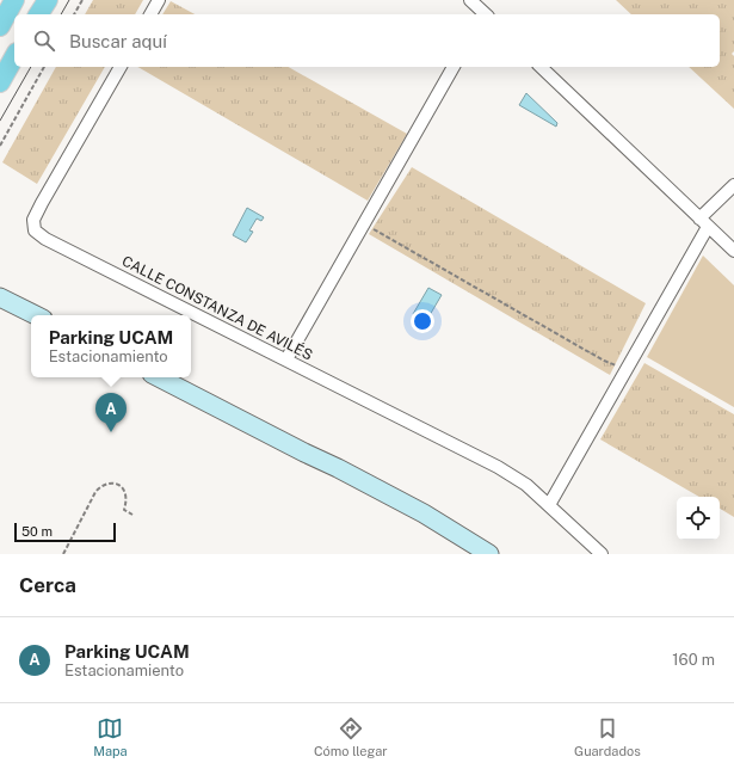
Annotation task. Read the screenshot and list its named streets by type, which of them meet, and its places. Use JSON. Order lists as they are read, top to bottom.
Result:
{
  "streets": {
    "street": ["CALLE CONSTANZA DE AVILÉS"]
  },
  "scale_bar": "50 m",
  "page": {
    "search": "Buscar aquí",
    "popup": ["Parking UCAM", "Estacionamiento"],
    "pins": "A",
    "scale": "50 m",
    "heading": "Cerca",
    "list": [
      {
        "mark": "A",
        "name": "Parking UCAM",
        "note": "Estacionamiento",
        "value": "160 m"
      }
    ],
    "nav": ["Mapa", "Cómo llegar", "Guardados"]
  }
}
